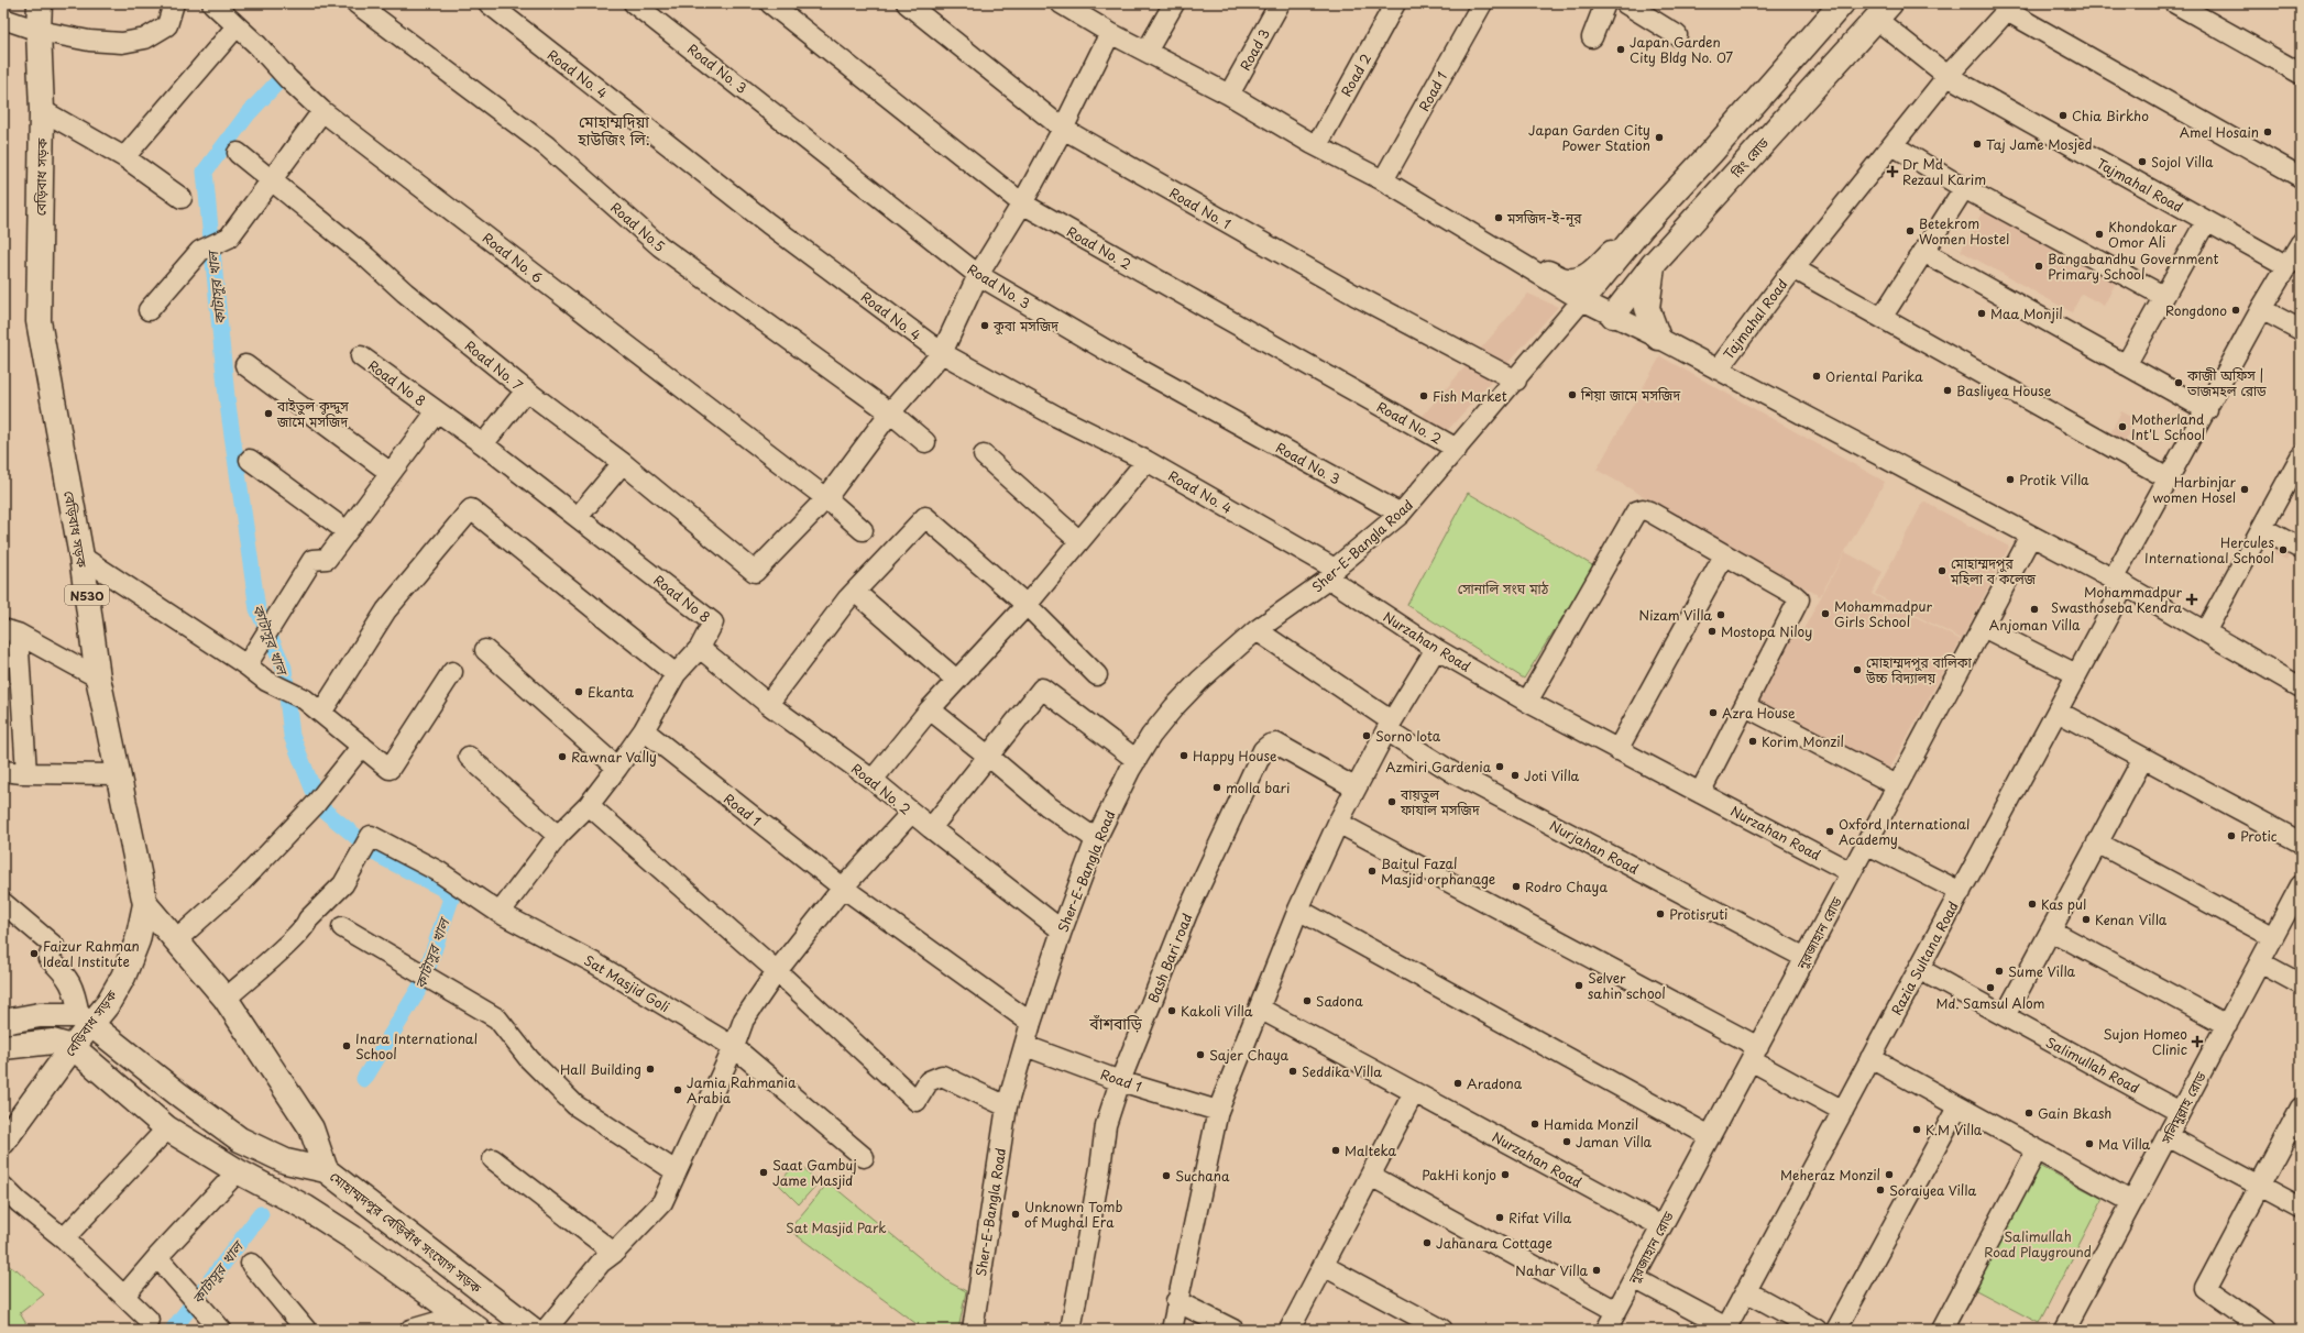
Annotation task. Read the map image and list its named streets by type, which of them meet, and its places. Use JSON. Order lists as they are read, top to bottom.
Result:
{
  "streets": {
    "main road": [
      "রিং রোড",
      "বেড়িবাধ সড়ক",
      "N530",
      "মোহাম্মদপুর বেড়িবাঁধ সংযোগ সড়ক"
    ],
    "street": [
      "Road 3",
      "Road No. 3",
      "Road No. 4",
      "Road 2",
      "Road 1",
      "Tajmahal Road",
      "Road No. 1",
      "Road No.5",
      "Road No. 2",
      "Road No. 6",
      "Road No. 7",
      "Road No 8",
      "Sher-E-Bangla Road",
      "Nurzahan Road",
      "Nurjahan Road",
      "নুরজাহান রোড",
      "Bash Bari road",
      "Razia Sultana Road",
      "Sat Masjid Goli",
      "Salimullah Road",
      "সলিমুল্লাহ রোড"
    ]
  },
  "crossings": [
    ["Road No. 3", "Sher-E-Bangla Road"],
    ["Road No. 4", "Sher-E-Bangla Road"],
    ["Road No. 4", "Nurzahan Road"],
    ["Road 1", "Road No 8"],
    ["Road 1", "Sher-E-Bangla Road"],
    ["Road 1", "Bash Bari road"],
    ["বেড়িবাধ সড়ক", "মোহাম্মদপুর বেড়িবাঁধ সংযোগ সড়ক"],
    ["Road No. 1", "Sher-E-Bangla Road"],
    ["Road No. 2", "Road No 8"],
    ["Road No. 2", "Sher-E-Bangla Road"],
    ["Road No. 6", "Road No. 7"],
    ["Road No 8", "Sat Masjid Goli"],
    ["Sher-E-Bangla Road", "Nurzahan Road"],
    ["Sher-E-Bangla Road", "Nurjahan Road"],
    ["Nurzahan Road", "নুরজাহান রোড"],
    ["Nurjahan Road", "নুরজাহান রোড"],
    ["Razia Sultana Road", "Salimullah Road"],
    ["Salimullah Road", "সলিমুল্লাহ রোড"]
  ],
  "districts": ["মোহাম্মদিয়া হাউজিং লি:", "বাঁশবাড়ি"],
  "water": ["কাটাসুর খাল"],
  "parks": ["সোনালি সংঘ মাঠ", "Sat Masjid Park", "Salimullah Road Playground"],
  "places": {
    "other": [
      "Japan Garden City Bldg No. 07",
      "Chia Birkho",
      "Amel Hosain",
      "Japan Garden City Power Station",
      "Taj Jame Mosjed",
      "Sojol Villa",
      "মসজিদ-ই-নূর",
      "Betekrom Women Hostel",
      "Khondokar Omor Ali",
      "Bangabandhu Government Primary School",
      "Rongdono",
      "Maa Monjil",
      "কুবা মসজিদ",
      "Oriental Parika",
      "কাজী অফিস | তাজমহল রোড",
      "Basliyea House",
      "শিয়া জামে মসজিদ",
      "Fish Market",
      "বাইতুল কুদ্দুস জামে মসজিদ",
      "Motherland Int'L School",
      "Protik Villa",
      "Harbinjar women Hosel",
      "Hercules International School",
      "মোহাম্মদপুর মহিলা ব কলেজ",
      "Anjoman Villa",
      "Mohammadpur Girls School",
      "Nizam Villa",
      "Mostopa Niloy",
      "মোহাম্মদপুর বালিকা উচ্চ বিদ্যালয়",
      "Ekanta",
      "Azra House",
      "Sorno lota",
      "Korim Monzil",
      "Happy House",
      "Rawnar Vally",
      "Azmiri Gardenia",
      "Joti Villa",
      "molla bari",
      "বায়তুল ফাযাল মসজিদ",
      "Oxford International Academy",
      "Protic",
      "Baitul Fazal Masjid orphanage",
      "Rodro Chaya",
      "Kas pul",
      "Protisruti",
      "Kenan Villa",
      "Faizur Rahman Ideal Institute",
      "Sume Villa",
      "Selver sahin school",
      "Md. Samsul Alom",
      "Sadona",
      "Kakoli Villa",
      "Inara International School",
      "Sajer Chaya",
      "Hall Building",
      "Seddika Villa",
      "Aradona",
      "Jamia Rahmania Arabia",
      "Gain Bkash",
      "Hamida Monzil",
      "K.M Villa",
      "Jaman Villa",
      "Ma Villa",
      "Malteka",
      "Saat Gambuj Jame Masjid",
      "PakHi konjo",
      "Meheraz Monzil",
      "Suchana",
      "Soraiyea Villa",
      "Unknown Tomb of Mughal Era",
      "Rifat Villa",
      "Jahanara Cottage",
      "Nahar Villa"
    ],
    "health": ["Dr Md Rezaul Karim", "Mohammadpur Swasthoseba Kendra", "Sujon Homeo Clinic"]
  }
}
